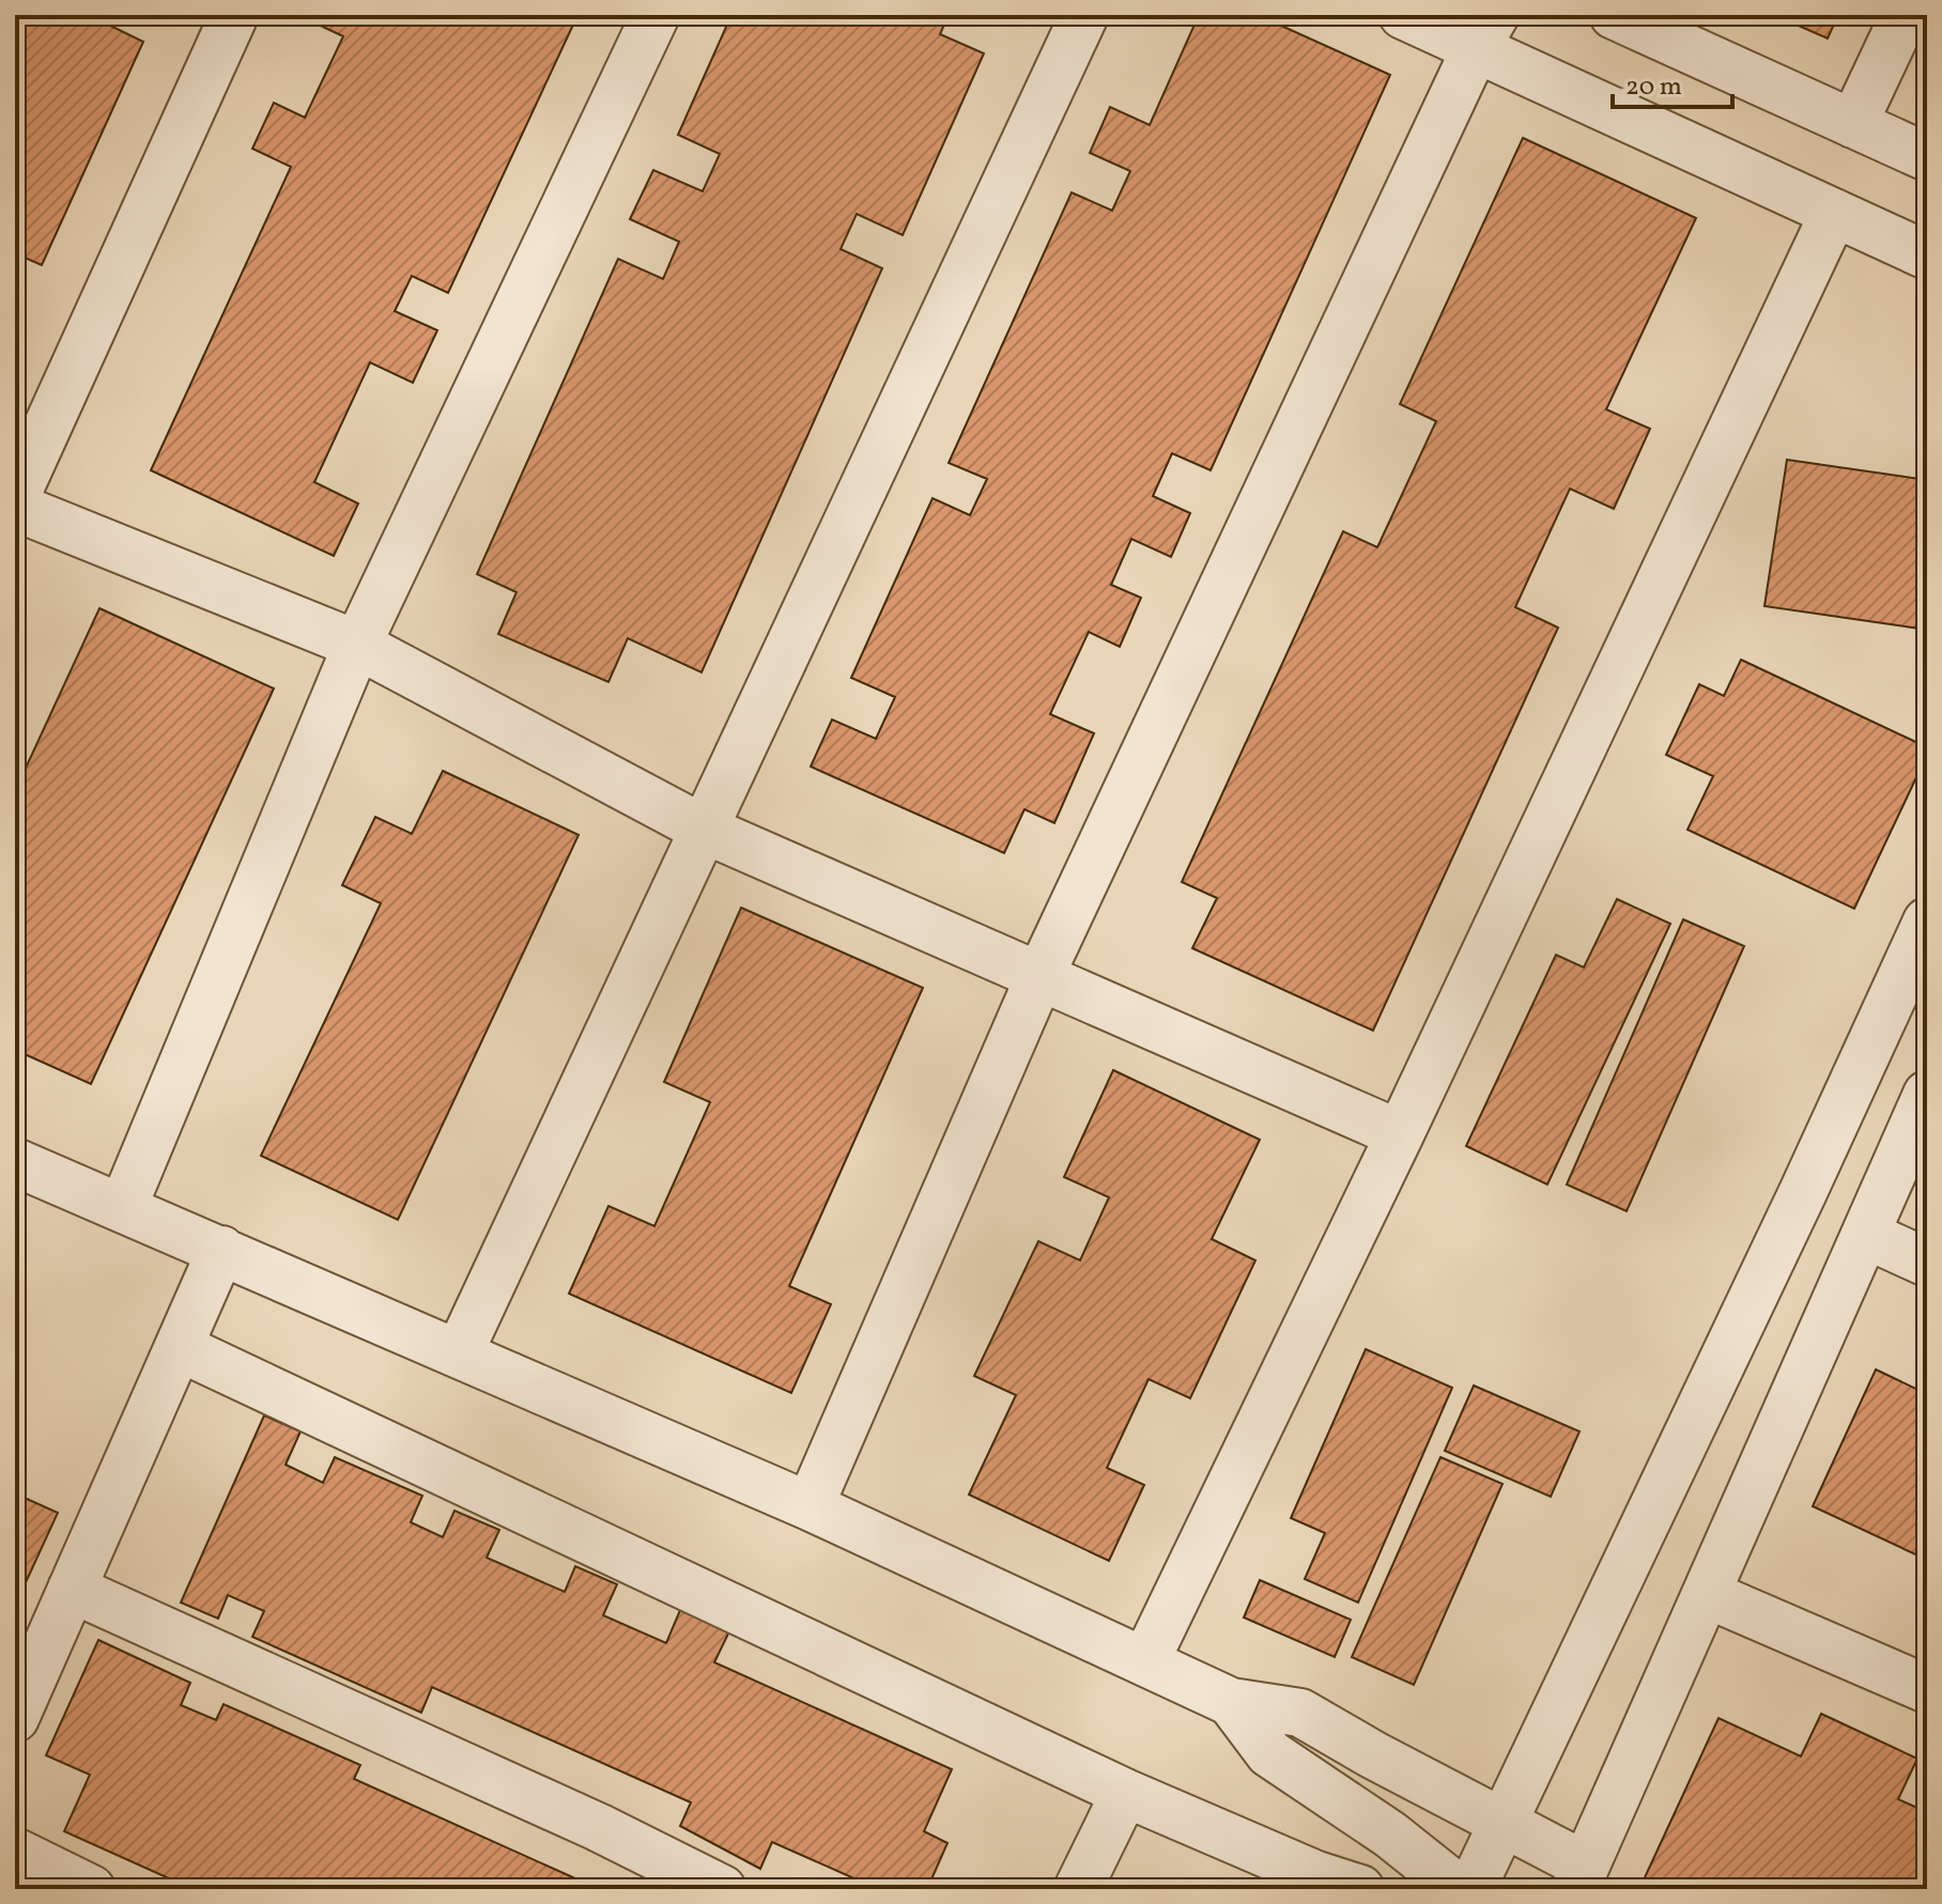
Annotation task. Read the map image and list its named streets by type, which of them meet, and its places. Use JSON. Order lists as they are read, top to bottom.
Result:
{
  "scale_bar": "20 m"
}
